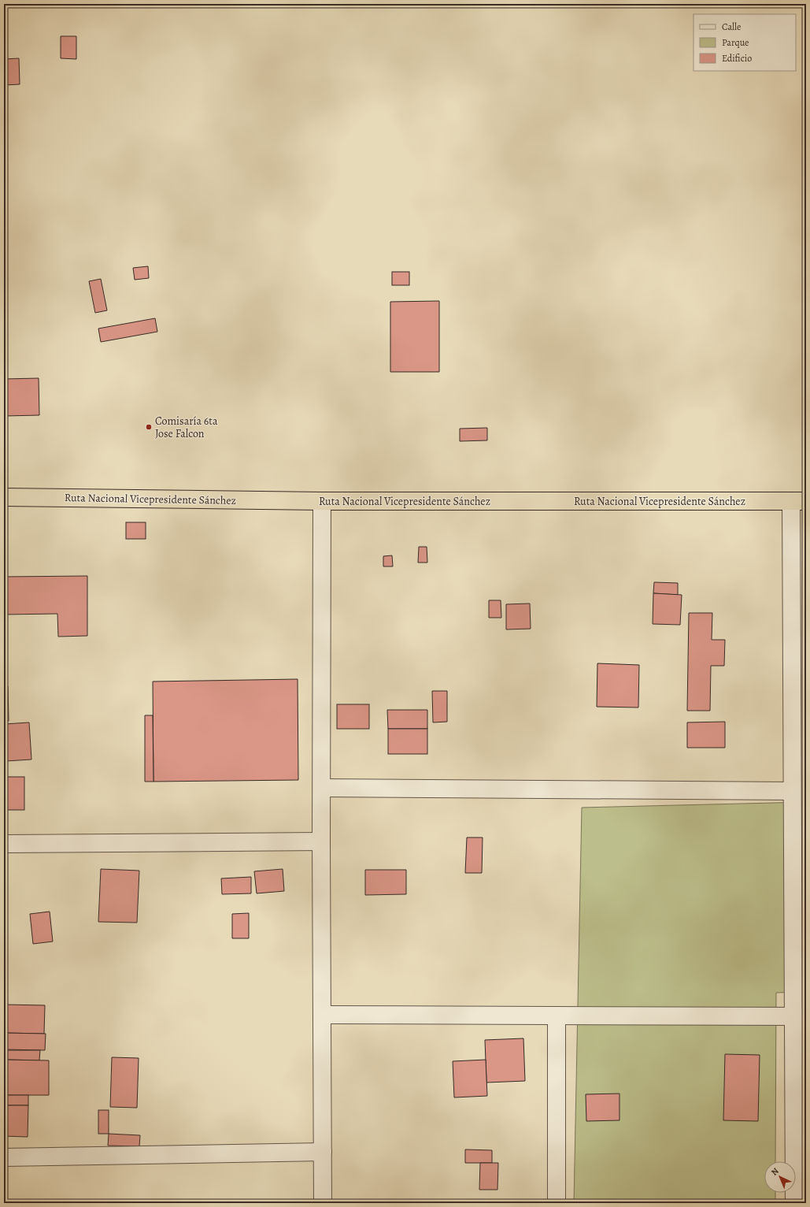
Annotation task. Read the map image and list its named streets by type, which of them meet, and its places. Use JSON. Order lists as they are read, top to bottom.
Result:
{
  "streets": {
    "highway": ["Ruta Nacional Vicepresidente Sánchez"]
  },
  "places": ["Comisaría 6ta Jose Falcon"],
  "legend": ["Calle", "Parque", "Edificio"],
  "north": "top left"
}
